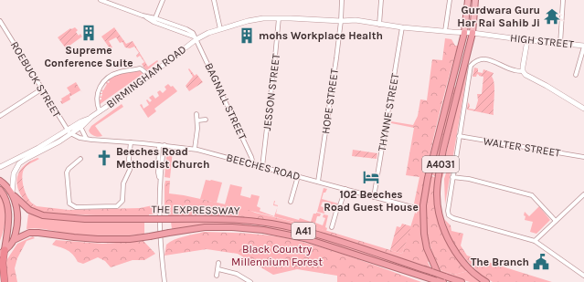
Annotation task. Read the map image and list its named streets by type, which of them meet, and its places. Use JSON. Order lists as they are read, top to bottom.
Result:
{
  "streets": {
    "highway": ["A4031", "THE EXPRESSWAY", "A41"],
    "street": [
      "HIGH STREET",
      "BIRMINGHAM ROAD",
      "ROEBUCK STREET",
      "JESSON STREET",
      "BAGNALL STREET",
      "HOPE STREET",
      "THYNNE STREET",
      "WALTER STREET",
      "BEECHES ROAD"
    ]
  },
  "crossings": [
    ["HIGH STREET", "BIRMINGHAM ROAD"],
    ["HIGH STREET", "JESSON STREET"],
    ["HIGH STREET", "HOPE STREET"],
    ["HIGH STREET", "THYNNE STREET"],
    ["HIGH STREET", "A4031"],
    ["BIRMINGHAM ROAD", "ROEBUCK STREET"],
    ["BIRMINGHAM ROAD", "JESSON STREET"],
    ["BIRMINGHAM ROAD", "BAGNALL STREET"],
    ["BIRMINGHAM ROAD", "BEECHES ROAD"],
    ["BIRMINGHAM ROAD", "THE EXPRESSWAY"],
    ["BIRMINGHAM ROAD", "A41"],
    ["ROEBUCK STREET", "BEECHES ROAD"],
    ["JESSON STREET", "BEECHES ROAD"],
    ["BAGNALL STREET", "BEECHES ROAD"],
    ["HOPE STREET", "BEECHES ROAD"],
    ["THYNNE STREET", "BEECHES ROAD"],
    ["A4031", "THE EXPRESSWAY"],
    ["THE EXPRESSWAY", "A41"]
  ],
  "parks": ["Black Country Millennium Forest"],
  "places": {
    "temple": ["Gurdwara Guru Har Rai Sahib Ji"],
    "building": ["Supreme Conference Suite", "mohs Workplace Health"],
    "church": ["Beeches Road Methodist Church"],
    "hotel": ["102 Beeches Road Guest House"],
    "public building": ["The Branch"]
  }
}
